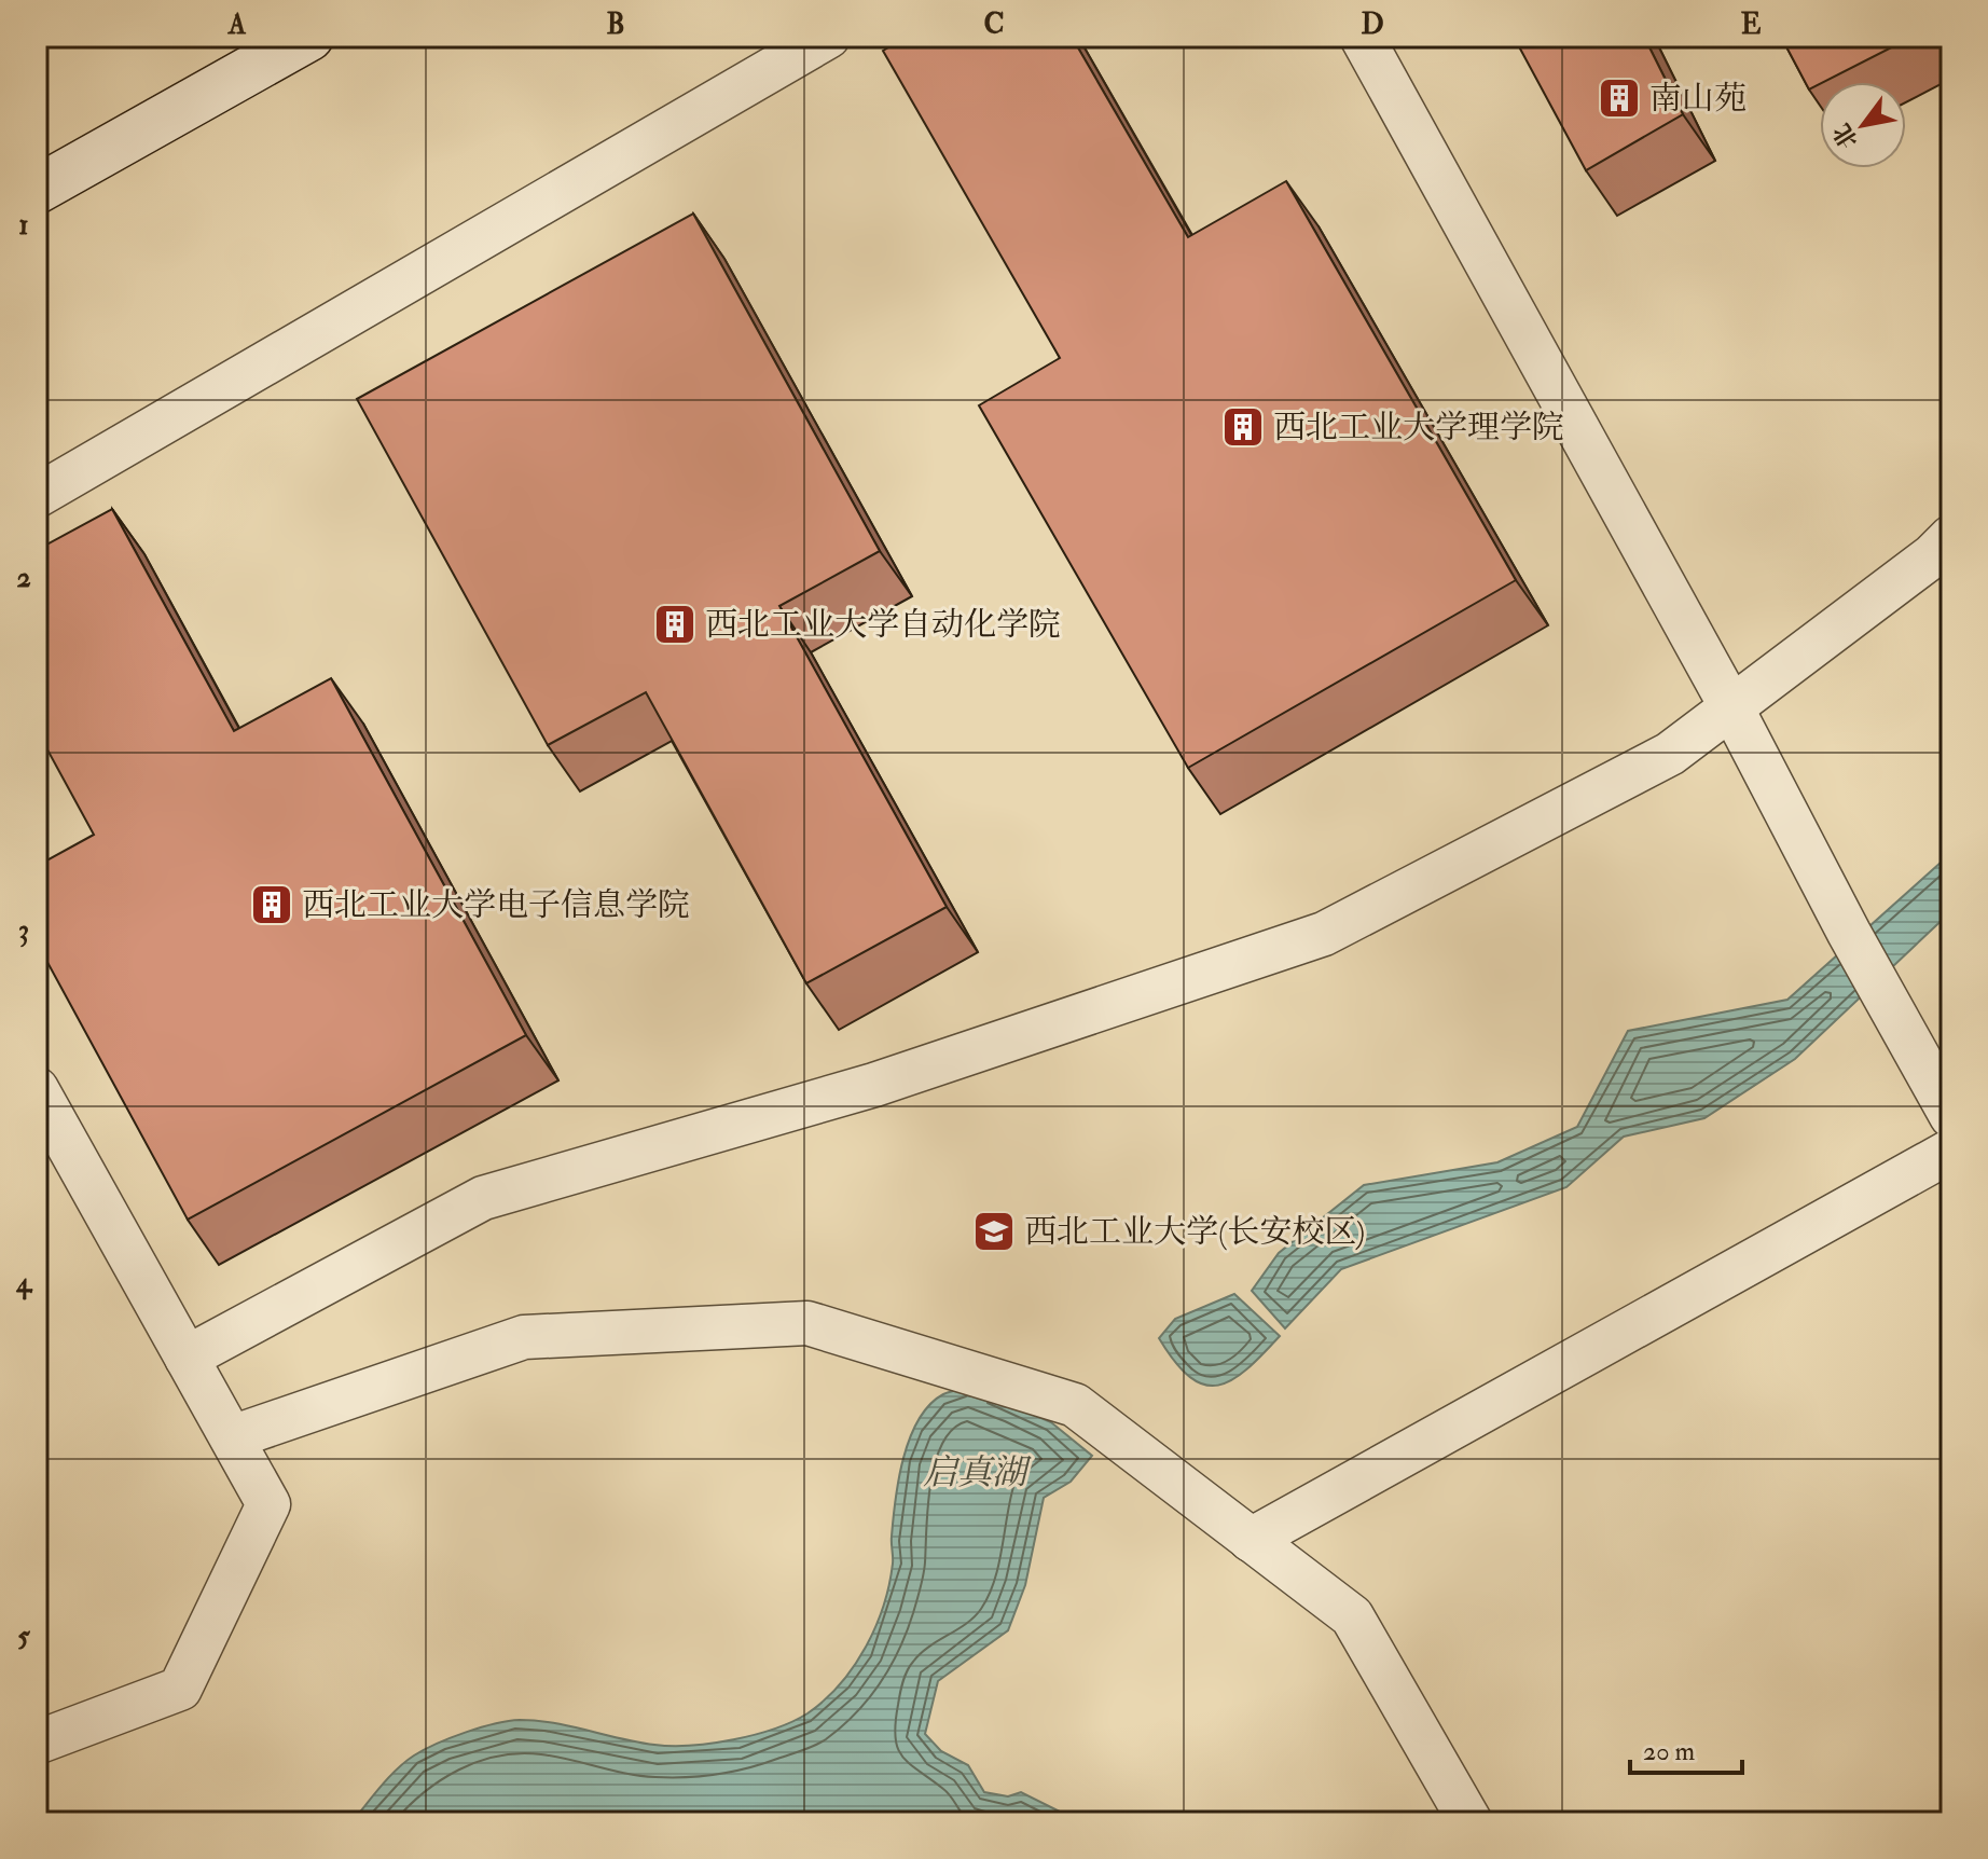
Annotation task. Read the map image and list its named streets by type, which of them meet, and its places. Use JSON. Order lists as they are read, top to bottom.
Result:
{
  "water": ["启真湖"],
  "places": {
    "building": [
      "南山苑",
      "西北工业大学理学院",
      "西北工业大学自动化学院",
      "西北工业大学电子信息学院"
    ],
    "school or university": ["西北工业大学(长安校区)"]
  },
  "scale_bar": "20 m",
  "north": "bottom left",
  "grid": {
    "columns": [
      "A",
      "B",
      "C",
      "D",
      "E"
    ],
    "rows": [
      "1",
      "2",
      "3",
      "4",
      "5"
    ]
  }
}
